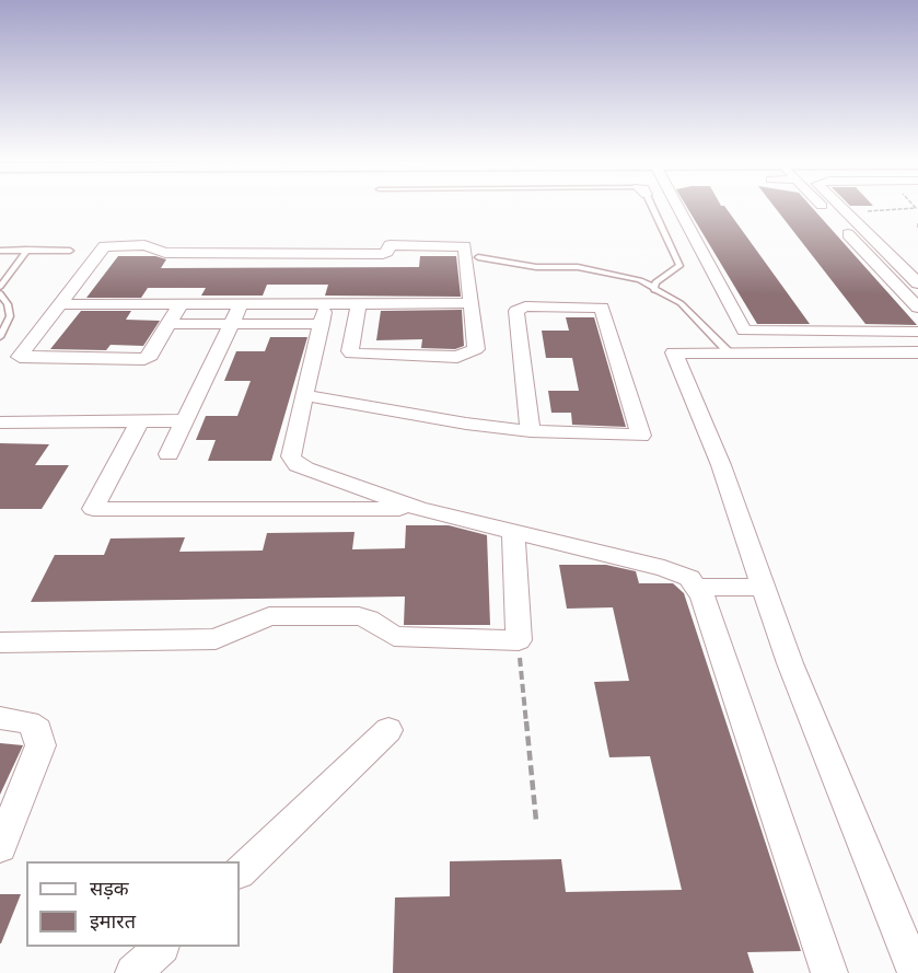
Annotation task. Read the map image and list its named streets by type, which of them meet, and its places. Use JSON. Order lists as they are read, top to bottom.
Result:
{
  "legend": ["सड़क", "इमारत"]
}
